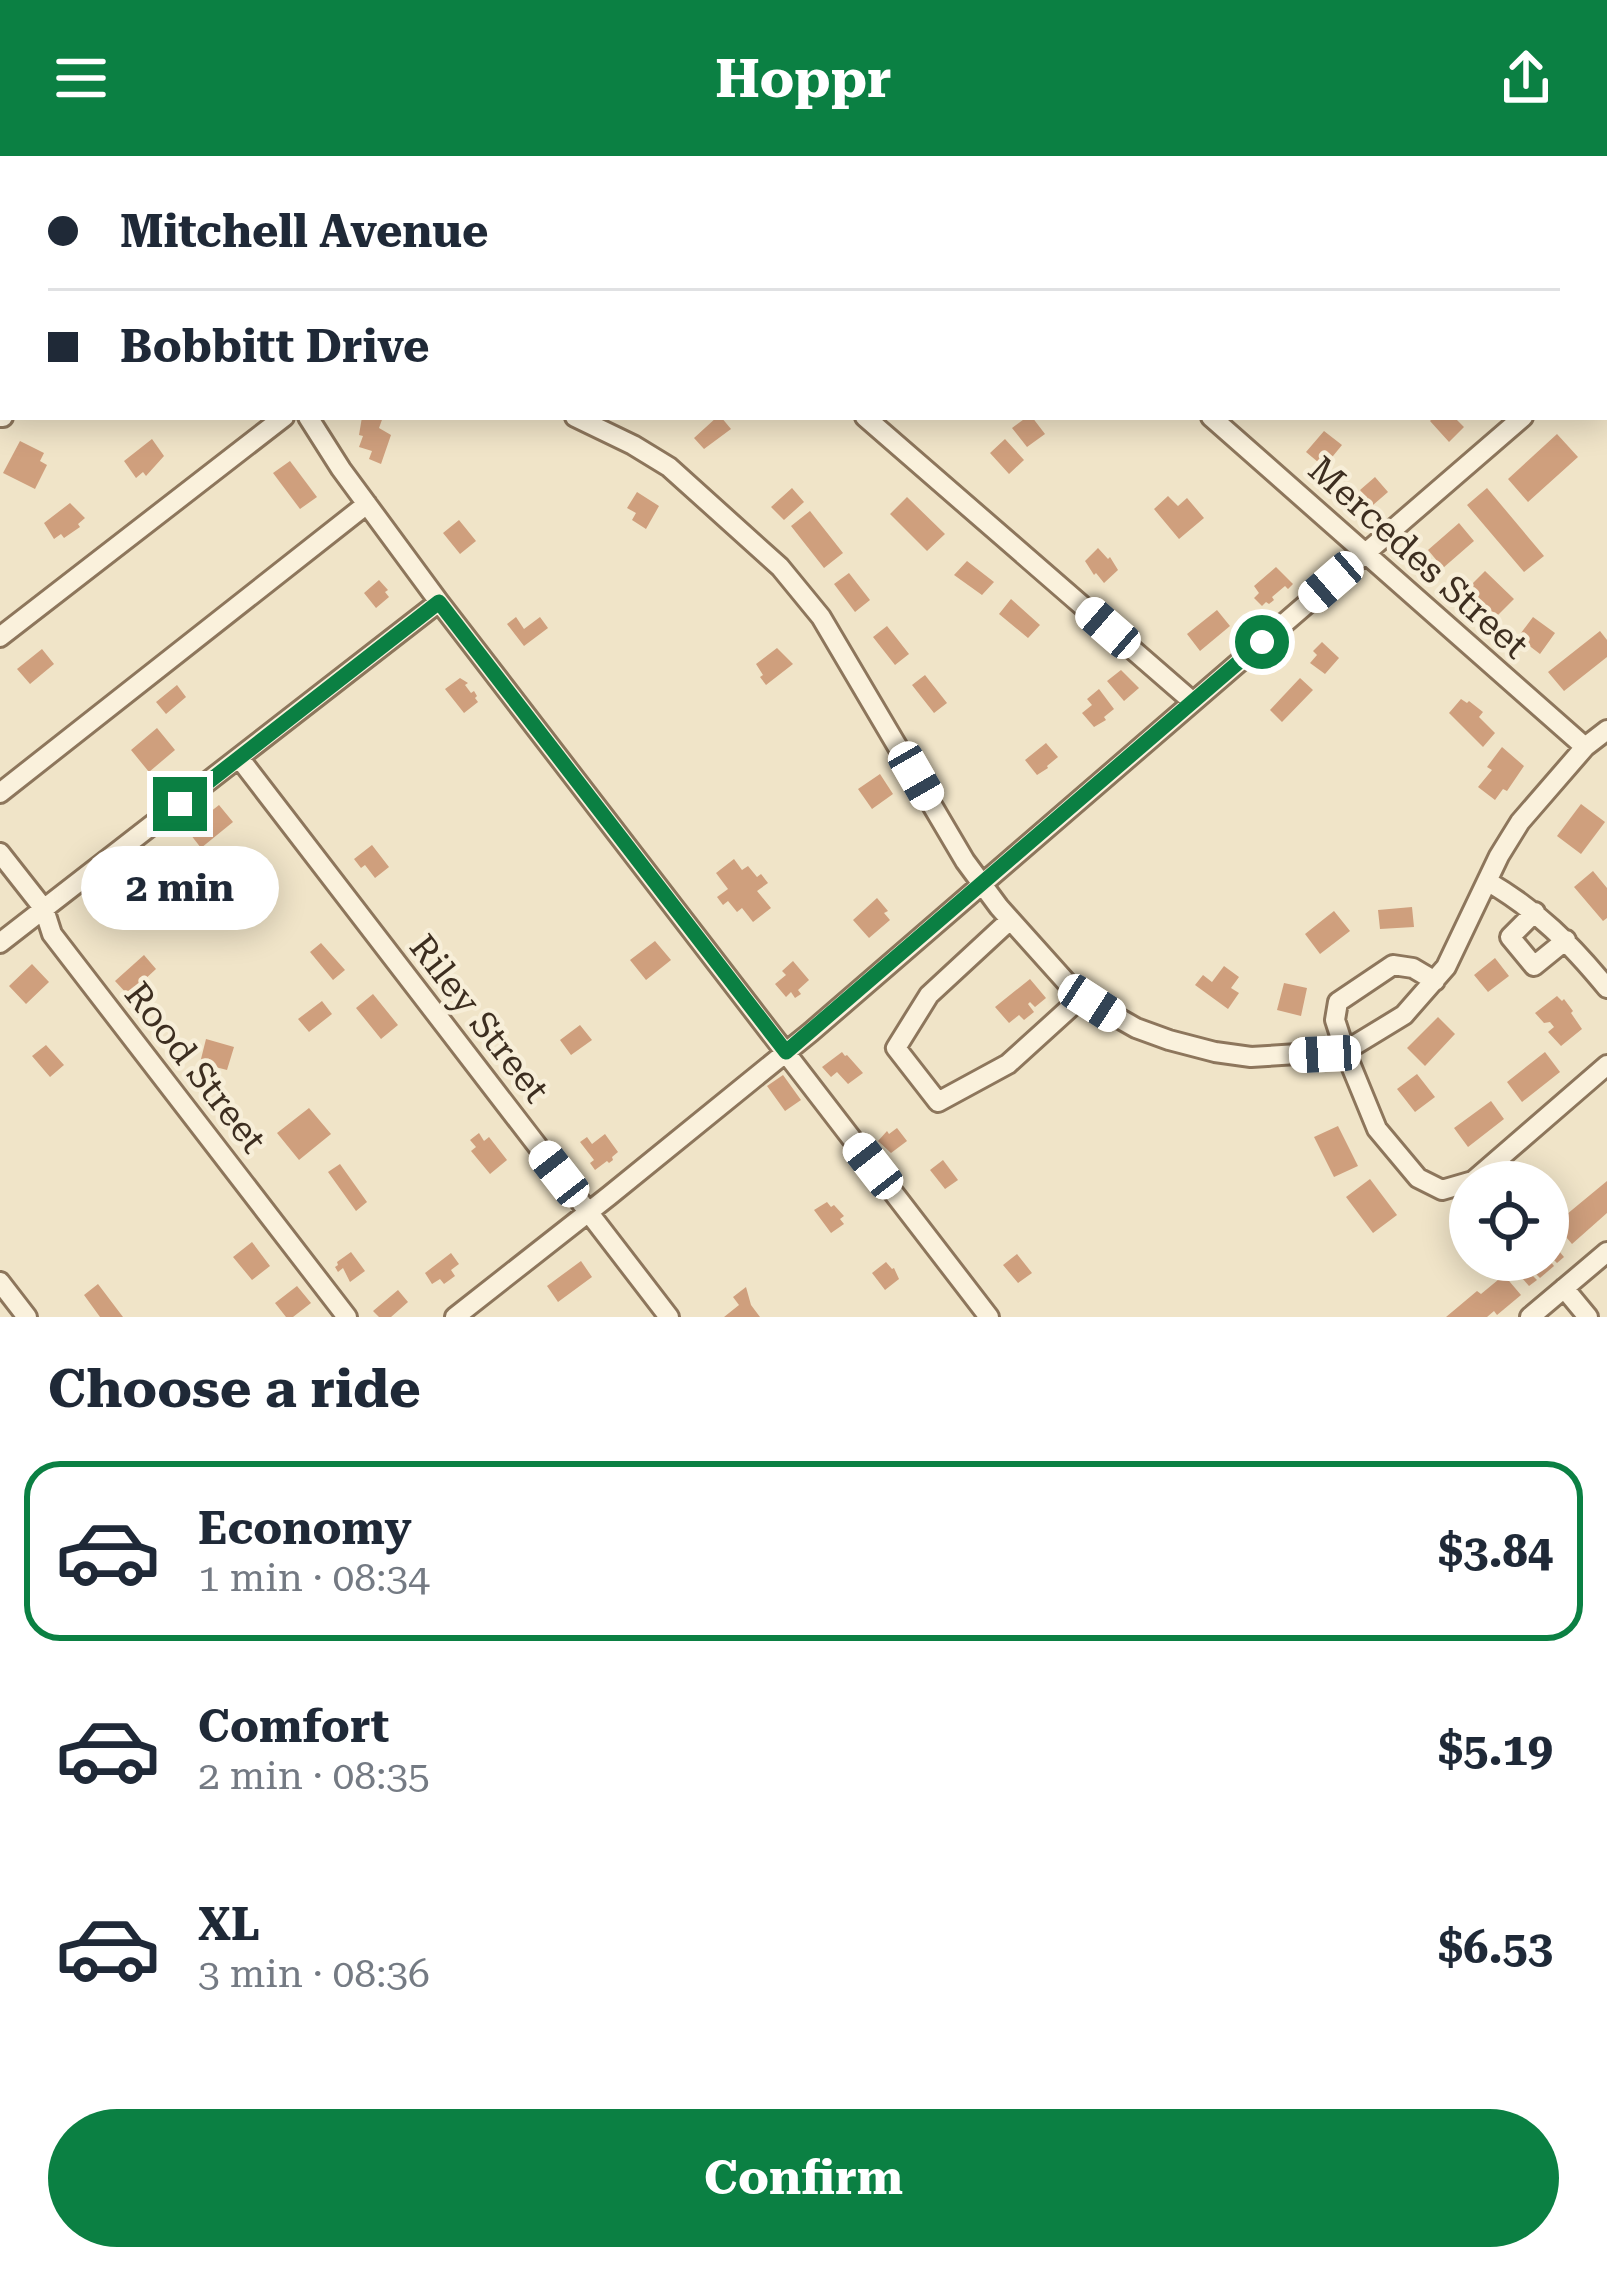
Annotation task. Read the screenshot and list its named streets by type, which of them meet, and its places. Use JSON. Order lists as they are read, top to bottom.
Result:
{
  "streets": {
    "street": ["Mercedes Street", "Riley Street", "Rood Street"]
  },
  "page": {
    "header": "Hoppr",
    "banner": ["Mitchell Avenue", "Bobbitt Drive"],
    "bubble": "2 min",
    "heading": "Choose a ride",
    "list": [
      {
        "name": "Economy",
        "note": "1 min · 08:34",
        "value": "$3.84"
      },
      {
        "name": "Comfort",
        "note": "2 min · 08:35",
        "value": "$5.19"
      },
      {
        "name": "XL",
        "note": "3 min · 08:36",
        "value": "$6.53"
      }
    ],
    "buttons": "Confirm"
  }
}
